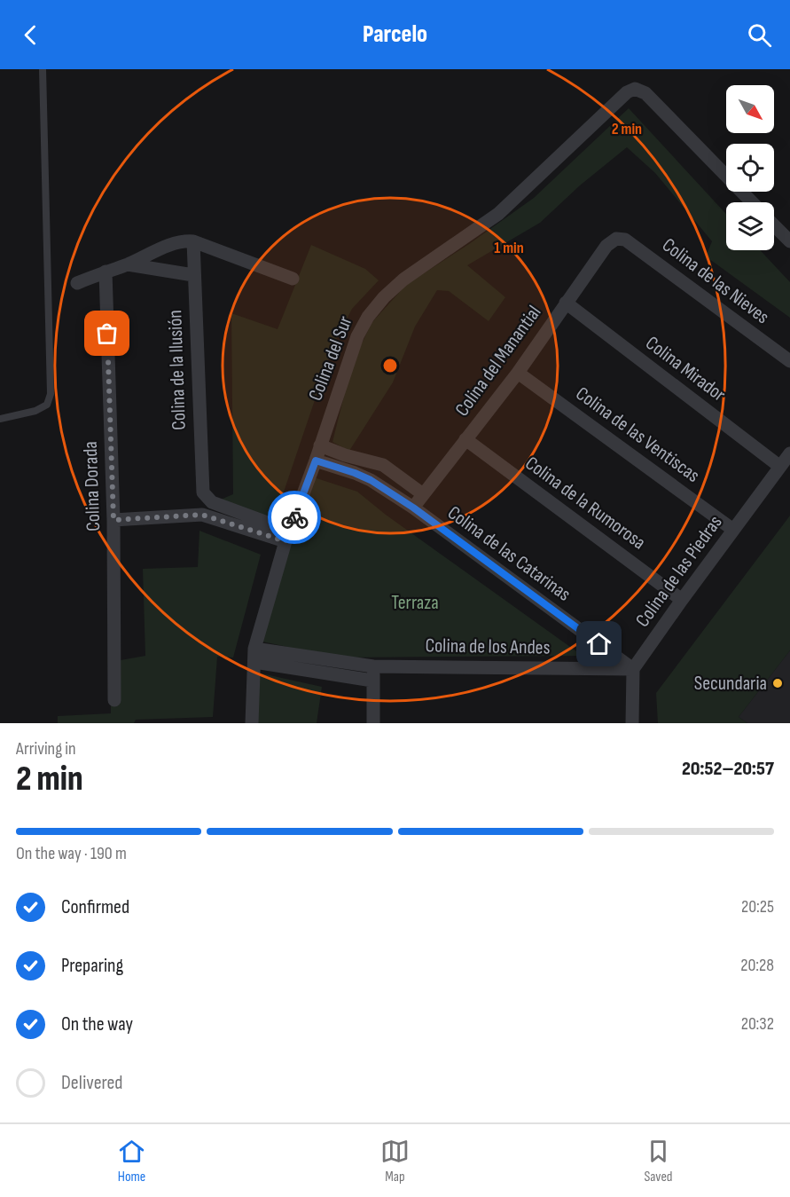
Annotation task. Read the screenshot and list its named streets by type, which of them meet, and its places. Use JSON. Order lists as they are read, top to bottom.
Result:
{
  "streets": {
    "street": [
      "Colina de las Nieves",
      "Colina del Sur",
      "Colina del Manantial",
      "Colina Mirador",
      "Colina de la Ilusión",
      "Colina de las Ventiscas",
      "Colina Dorada",
      "Colina de la Rumorosa",
      "Colina de las Catarinas",
      "Colina de las Piedras",
      "Colina de los Andes"
    ]
  },
  "crossings": [
    ["Colina de las Nieves", "Colina del Manantial"],
    ["Colina del Sur", "Colina de la Ilusión"],
    ["Colina del Sur", "Colina de las Catarinas"],
    ["Colina del Sur", "Colina de los Andes"],
    ["Colina del Manantial", "Colina Mirador"],
    ["Colina del Manantial", "Colina de las Ventiscas"],
    ["Colina del Manantial", "Colina de la Rumorosa"],
    ["Colina del Manantial", "Colina de las Catarinas"],
    ["Colina Mirador", "Colina de las Piedras"],
    ["Colina de las Ventiscas", "Colina de las Piedras"],
    ["Colina de la Rumorosa", "Colina de las Piedras"],
    ["Colina de las Catarinas", "Colina de las Piedras"],
    ["Colina de las Catarinas", "Colina de los Andes"],
    ["Colina de las Piedras", "Colina de los Andes"]
  ],
  "parks": ["Terraza"],
  "places": ["Secundaria"],
  "north": "bottom right",
  "page": {
    "header": "Parcelo",
    "heading": ["2 min", "Arriving in", "20:52–20:57"],
    "bar": "On the way · 190 m",
    "list": [
      ["Confirmed", "20:25"],
      ["Preparing", "20:28"],
      ["On the way", "20:32"],
      "Delivered"
    ],
    "tabs": ["Home", "Map", "Saved"]
  },
  "rings": ["2 min", "1 min"]
}
